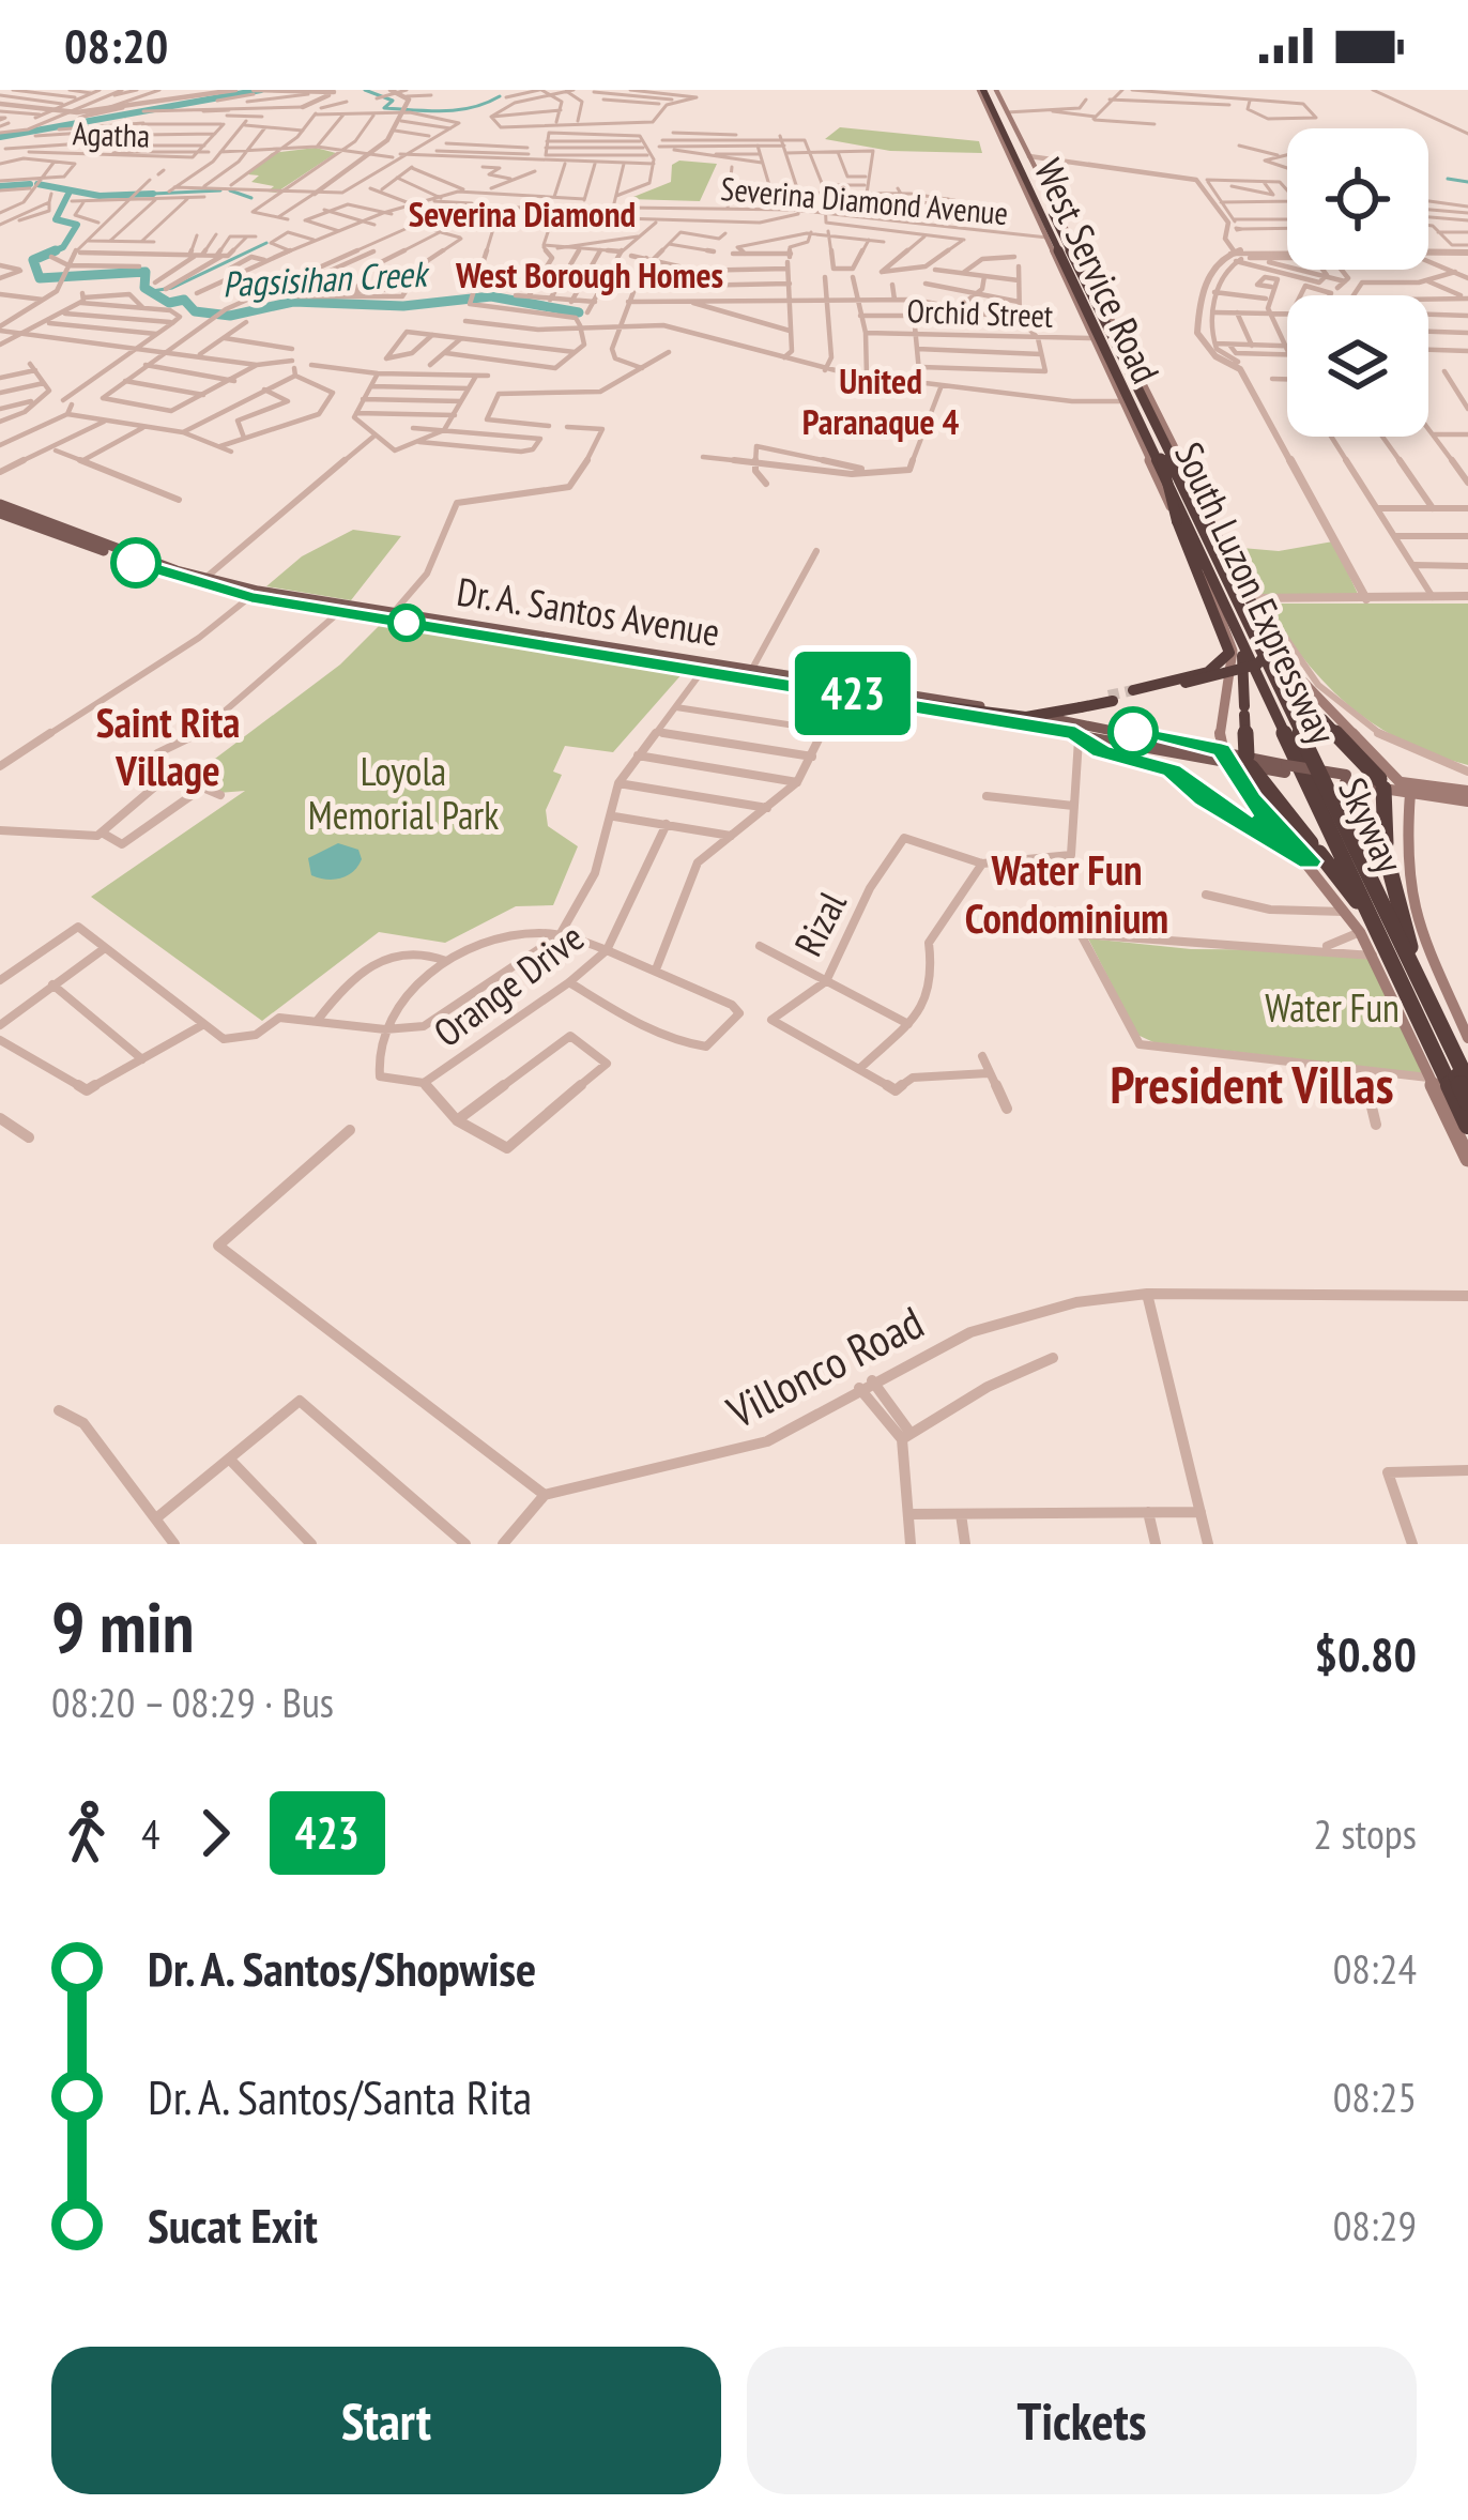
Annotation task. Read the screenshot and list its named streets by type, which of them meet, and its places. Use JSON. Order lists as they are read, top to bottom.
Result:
{
  "streets": {
    "highway": ["South Luzon Expressway", "Skyway"],
    "main road": ["West Service Road", "Dr. A. Santos Avenue"],
    "street": [
      "Agatha",
      "Severina Diamond Avenue",
      "Orchid Street",
      "Rizal",
      "Orange Drive",
      "Villonco Road"
    ]
  },
  "crossings": [
    ["Severina Diamond Avenue", "West Service Road"],
    ["West Service Road", "Orchid Street"],
    ["West Service Road", "South Luzon Expressway"],
    ["West Service Road", "Dr. A. Santos Avenue"],
    ["West Service Road", "Skyway"],
    ["South Luzon Expressway", "Skyway"]
  ],
  "districts": [
    "Severina Diamond",
    "West Borough Homes",
    "United Paranaque 4",
    "Saint Rita Village",
    "Water Fun Condominium",
    "President Villas"
  ],
  "water": ["Pagsisihan Creek"],
  "parks": ["Loyola Memorial Park", "Water Fun"],
  "lines": ["bus line 423"],
  "page": {
    "status": "08:20",
    "on_map": "423",
    "heading": ["9 min", "08:20 – 08:29 · Bus", "$0.80"],
    "legs": ["4", "423", "2 stops"],
    "list": [
      {
        "name": "Dr. A. Santos/Shopwise",
        "value": "08:24"
      },
      {
        "name": "Dr. A. Santos/Santa Rita",
        "value": "08:25"
      },
      {
        "name": "Sucat Exit",
        "value": "08:29"
      }
    ],
    "buttons": ["Start", "Tickets"]
  }
}
